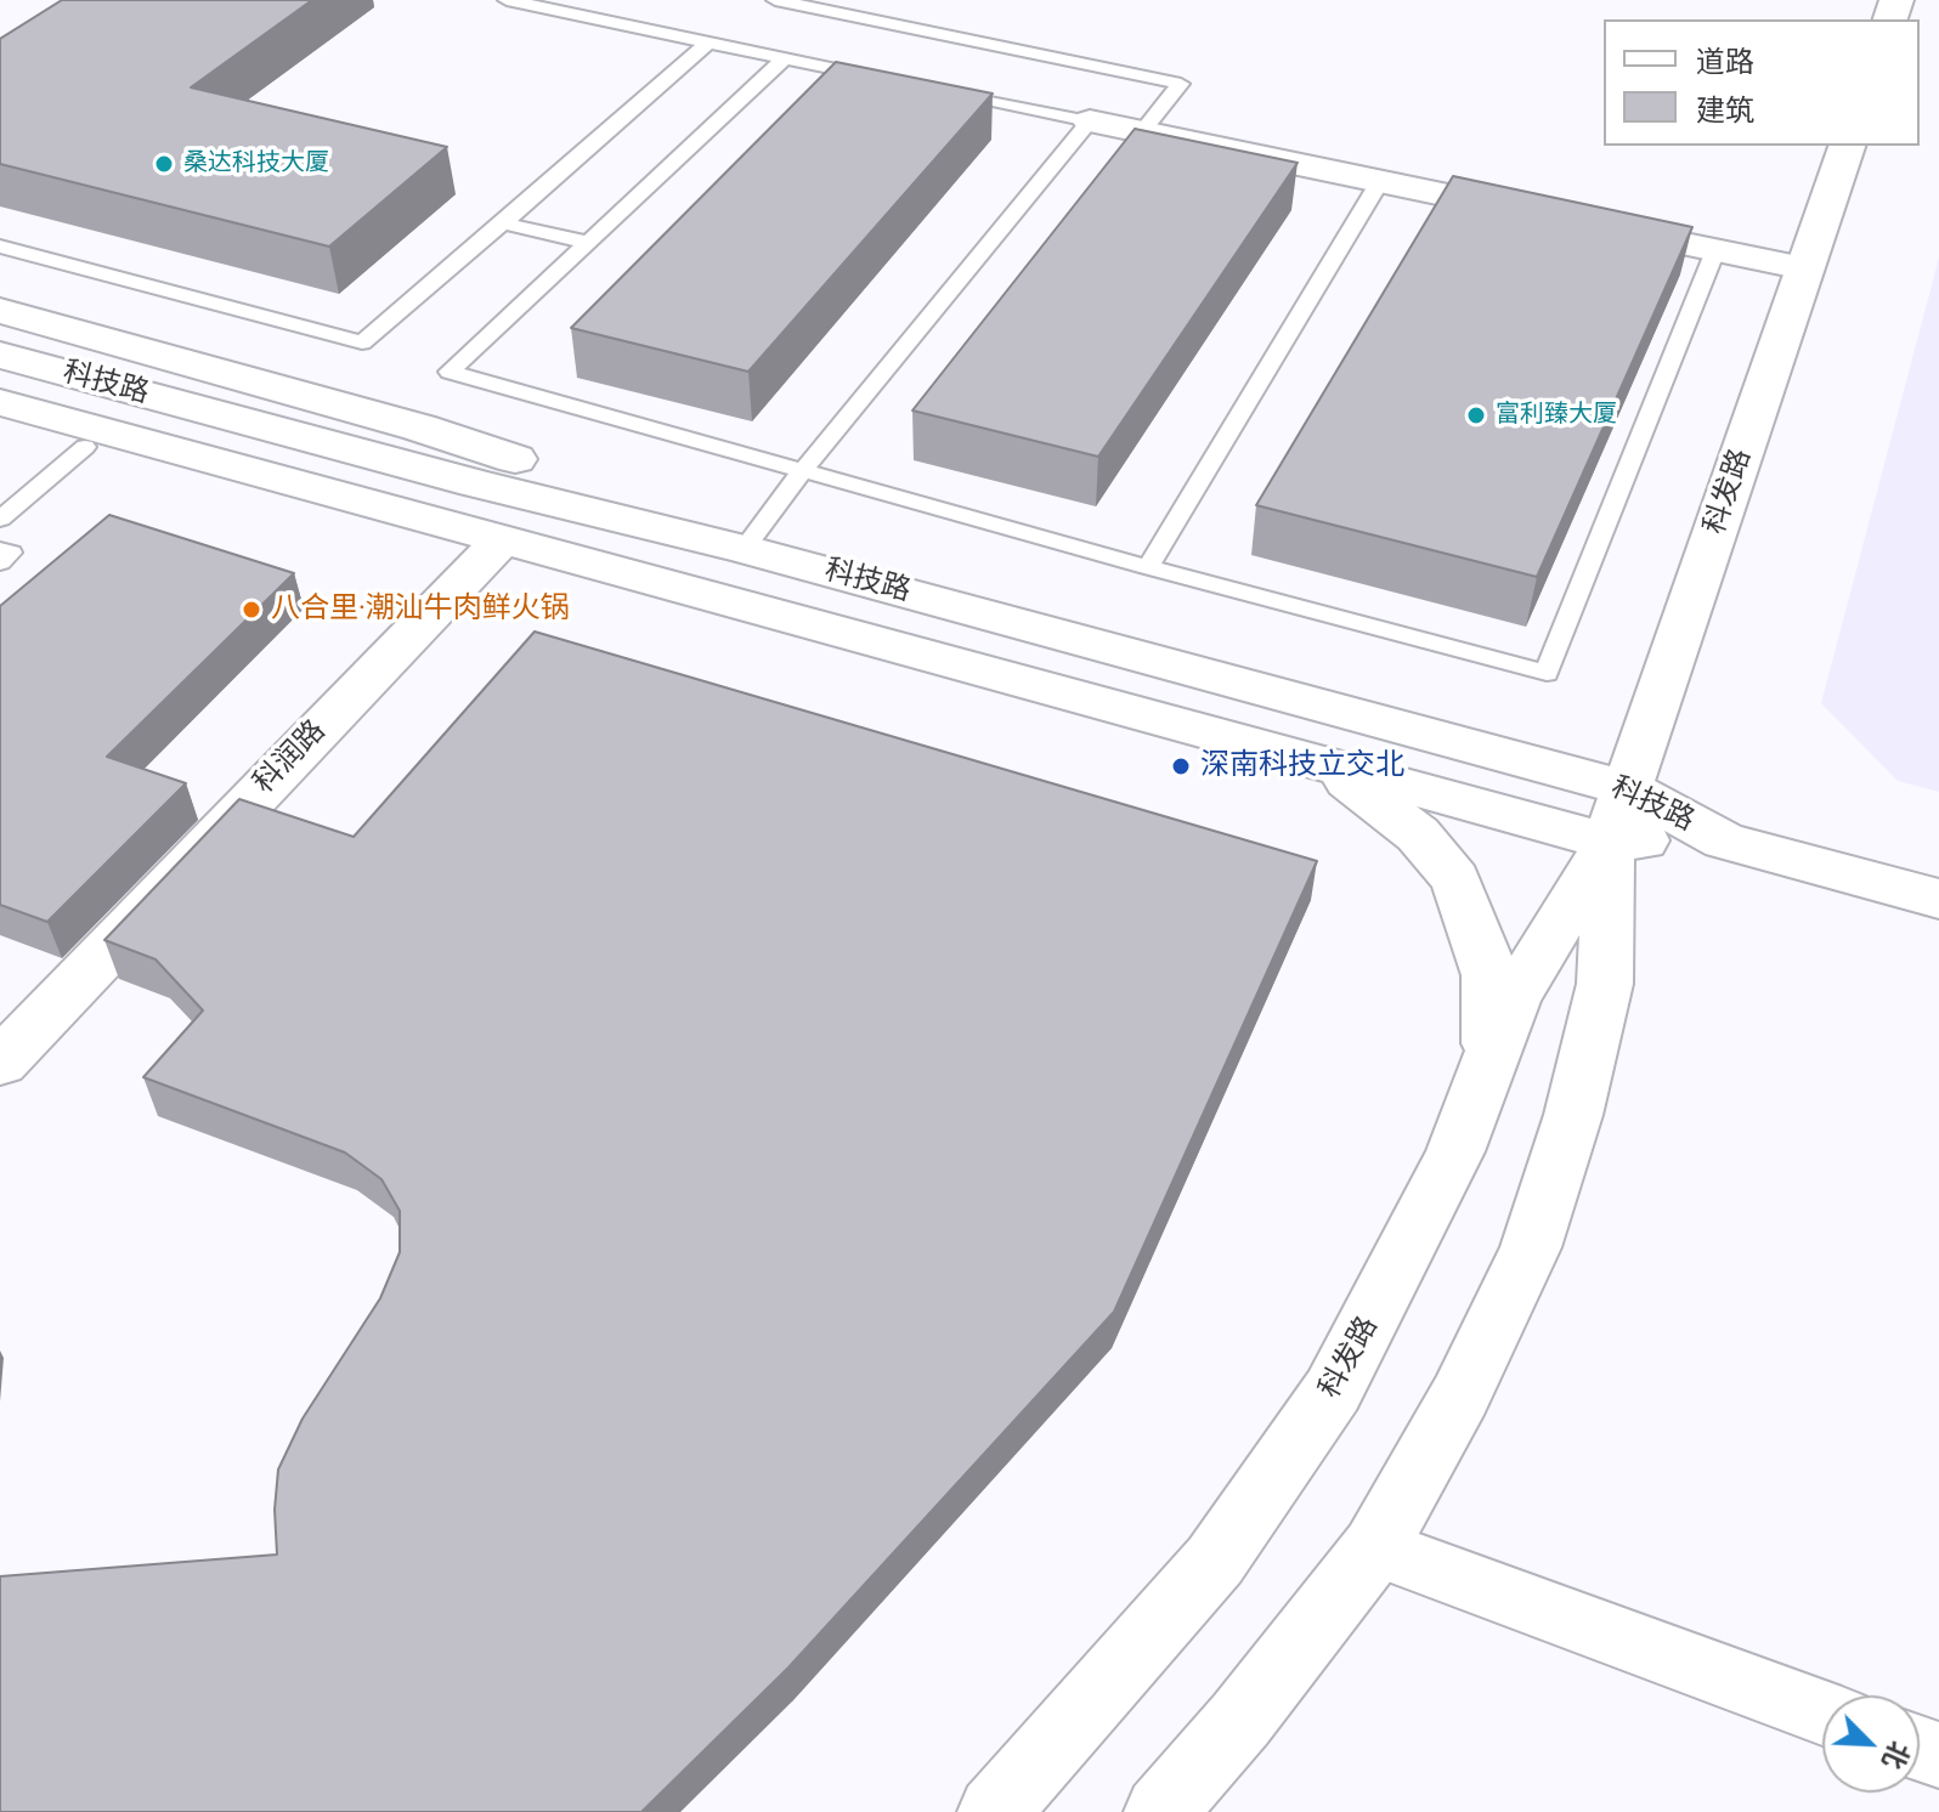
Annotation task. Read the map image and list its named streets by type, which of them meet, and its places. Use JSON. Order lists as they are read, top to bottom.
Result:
{
  "streets": {
    "main road": ["科技路", "科发路", "科润路"]
  },
  "crossings": [
    ["科技路", "科发路"],
    ["科技路", "科润路"]
  ],
  "places": [
    "桑达科技大厦",
    "富利臻大厦",
    "八合里·潮汕牛肉鲜火锅",
    "深南科技立交北"
  ],
  "legend": ["道路", "建筑"],
  "north": "bottom right"
}
